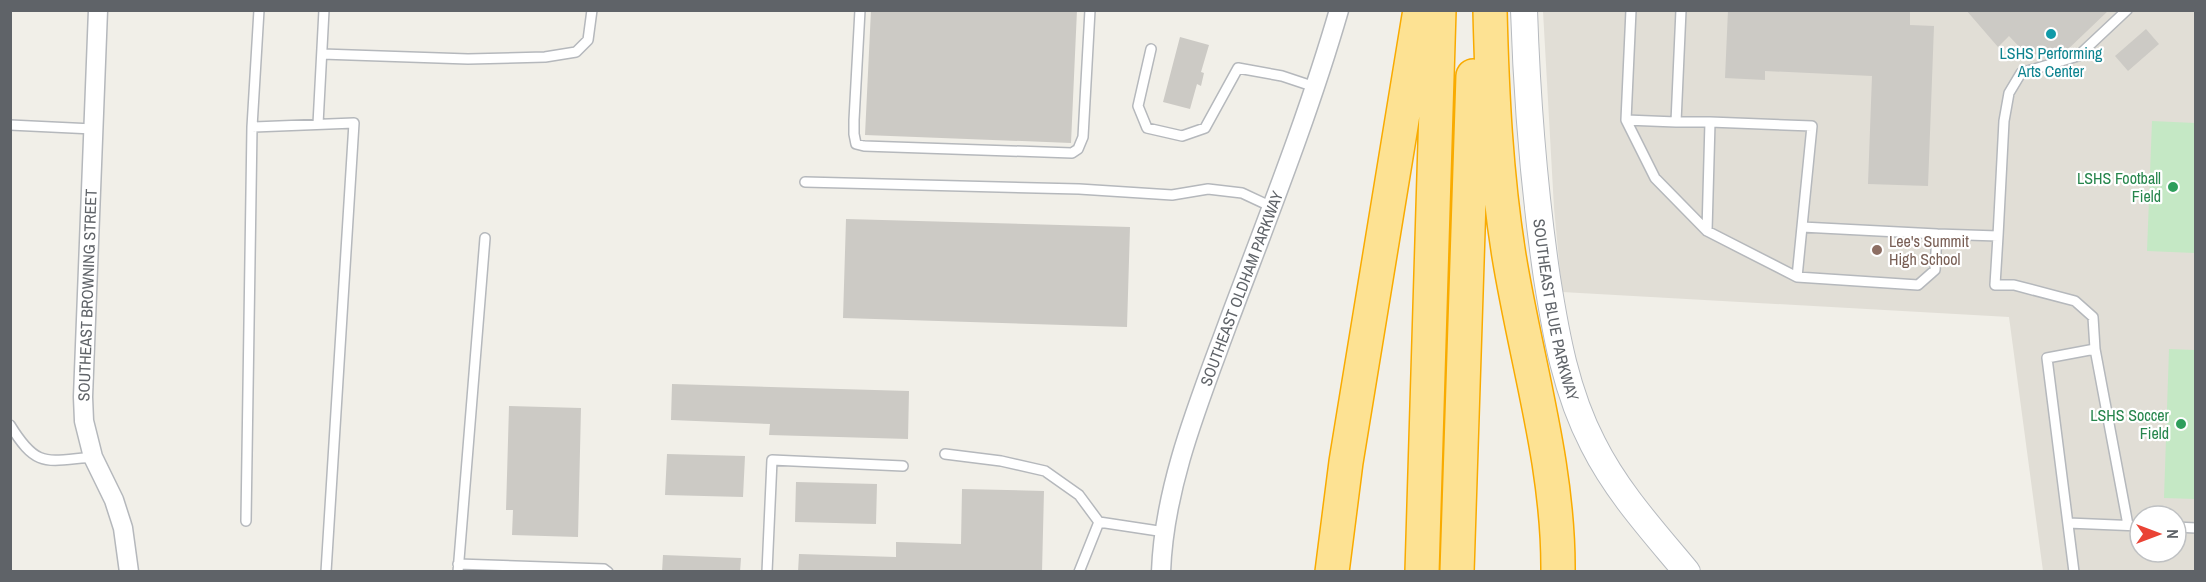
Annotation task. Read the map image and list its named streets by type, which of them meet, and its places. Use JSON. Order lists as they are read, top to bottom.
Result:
{
  "streets": {
    "street": ["SOUTHEAST OLDHAM PARKWAY", "SOUTHEAST BROWNING STREET", "SOUTHEAST BLUE PARKWAY"]
  },
  "places": [
    "LSHS Performing Arts Center",
    "LSHS Football Field",
    "Lee's Summit High School",
    "LSHS Soccer Field"
  ],
  "north": "right"
}
